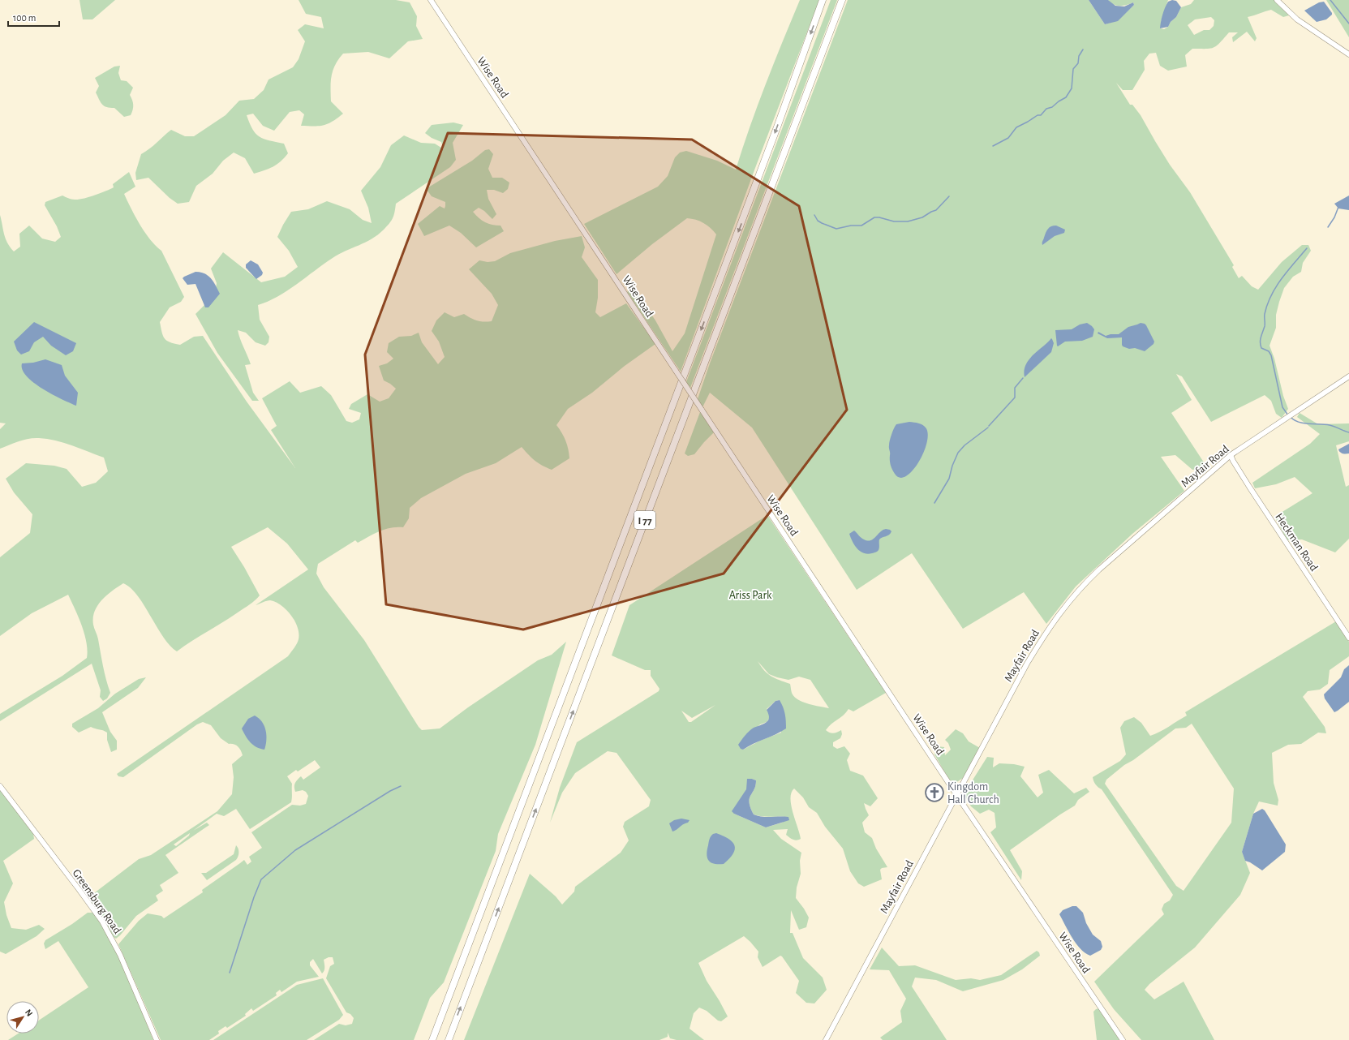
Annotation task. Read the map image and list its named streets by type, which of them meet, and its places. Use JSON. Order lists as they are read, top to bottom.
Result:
{
  "streets": {
    "highway": ["I 77"],
    "street": [
      "Wise Road",
      "Mayfair Road",
      "Heckman Road",
      "Greensburg Road"
    ]
  },
  "crossings": [
    ["Wise Road", "Mayfair Road"],
    ["Mayfair Road", "Heckman Road"]
  ],
  "parks": ["Ariss Park"],
  "places": {
    "church": ["Kingdom Hall Church"]
  },
  "scale_bar": "100 m",
  "north": "top right"
}
